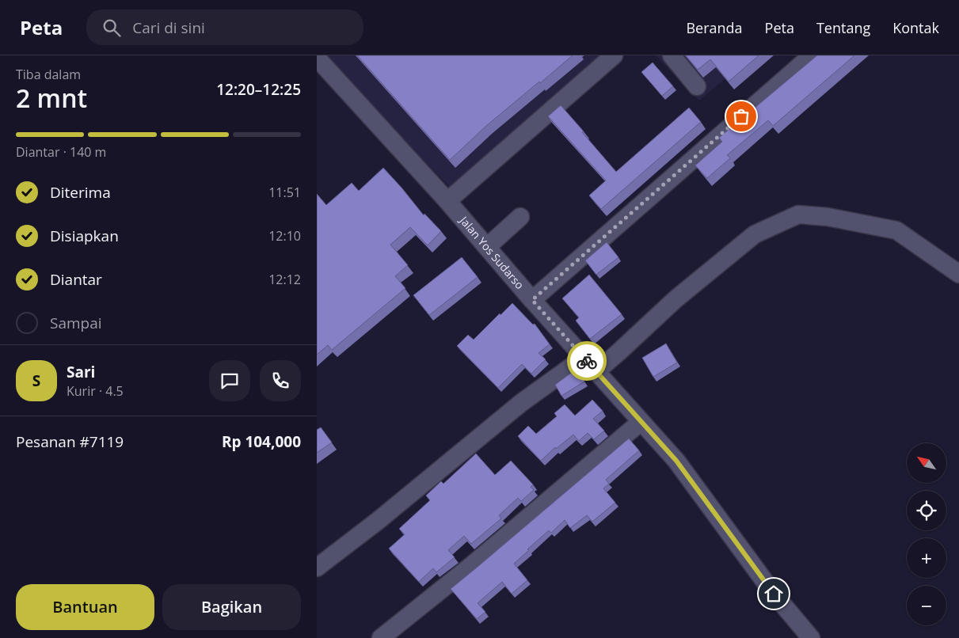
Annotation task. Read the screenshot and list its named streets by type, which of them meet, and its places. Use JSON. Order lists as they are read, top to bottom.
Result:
{
  "streets": {
    "street": ["Jalan Yos Sudarso"]
  },
  "north": "top left",
  "page": {
    "header": "Peta",
    "search": "Cari di sini",
    "nav": [
      "Beranda",
      "Peta",
      "Tentang",
      "Kontak"
    ],
    "heading": ["2 mnt", "Tiba dalam", "12:20–12:25"],
    "panel": [
      "Sari",
      "Kurir · 4.5",
      "Pesanan #7119",
      "Rp 104,000"
    ],
    "bar": "Diantar · 140 m",
    "list": [
      ["Diterima", "11:51"],
      ["Disiapkan", "12:10"],
      ["Diantar", "12:12"],
      "Sampai"
    ],
    "round": "S",
    "map_buttons": ["+", "−"],
    "buttons": ["Bantuan", "Bagikan"]
  }
}
